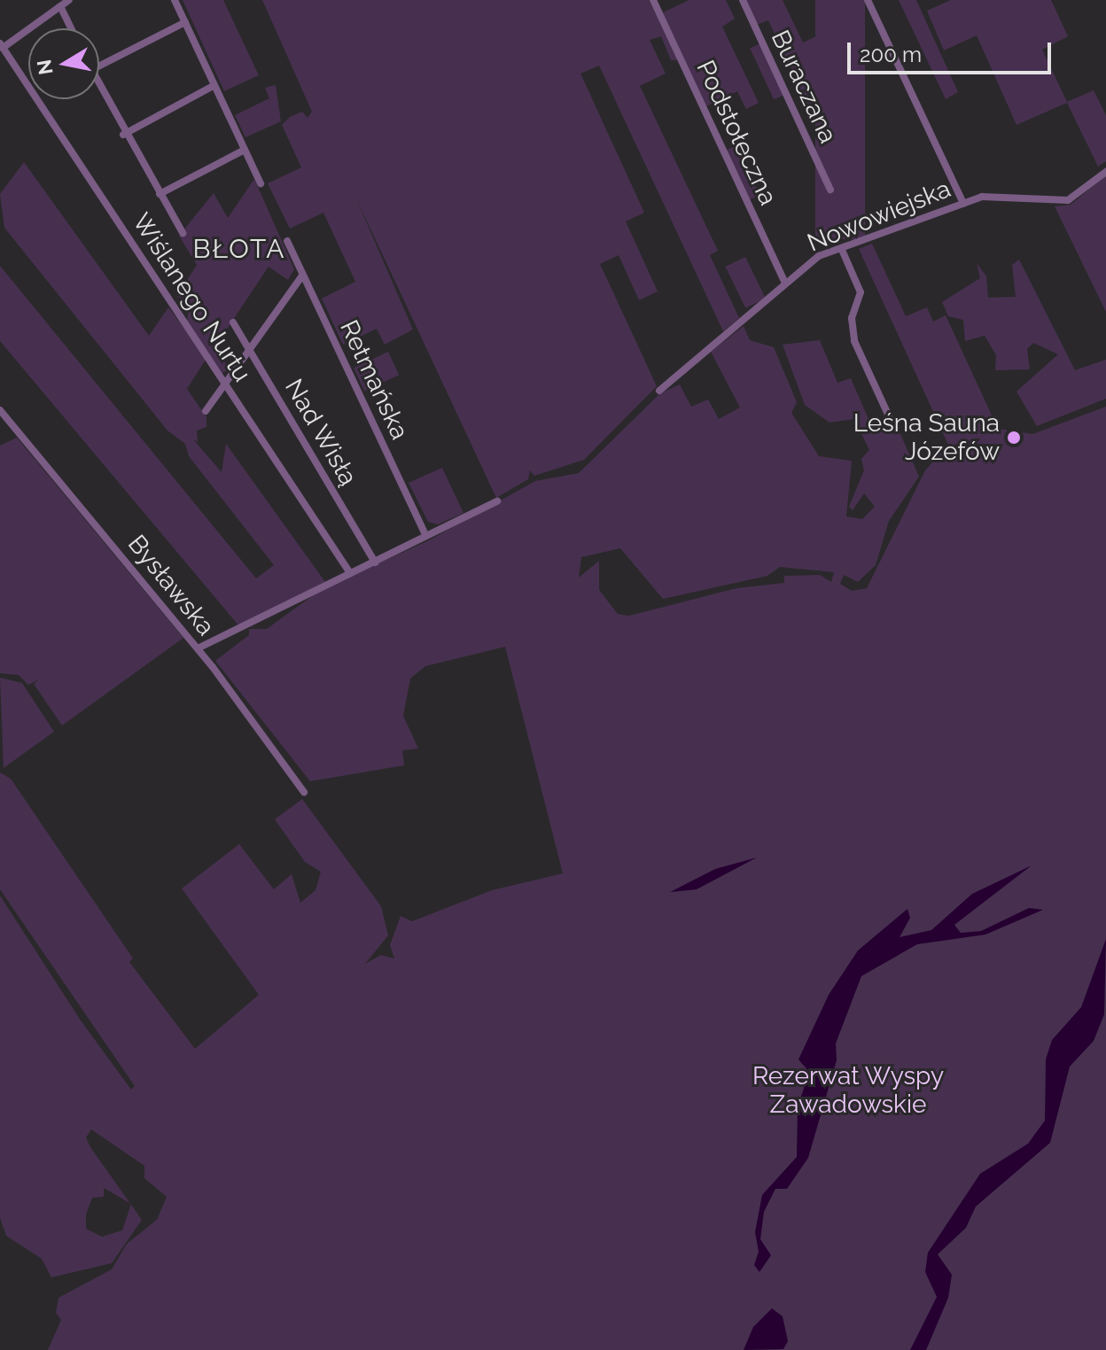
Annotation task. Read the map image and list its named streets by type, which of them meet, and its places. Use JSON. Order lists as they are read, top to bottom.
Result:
{
  "streets": {
    "street": [
      "Buraczana",
      "Podstołeczna",
      "Nowowiejska",
      "Wiślanego Nurtu",
      "Retmańska",
      "Nad Wisłą",
      "Bysławska"
    ]
  },
  "crossings": [
    ["Podstołeczna", "Nowowiejska"]
  ],
  "districts": ["BŁOTA"],
  "parks": ["Rezerwat Wyspy Zawadowskie"],
  "places": ["Leśna Sauna Józefów"],
  "scale_bar": "200 m",
  "north": "left"
}
